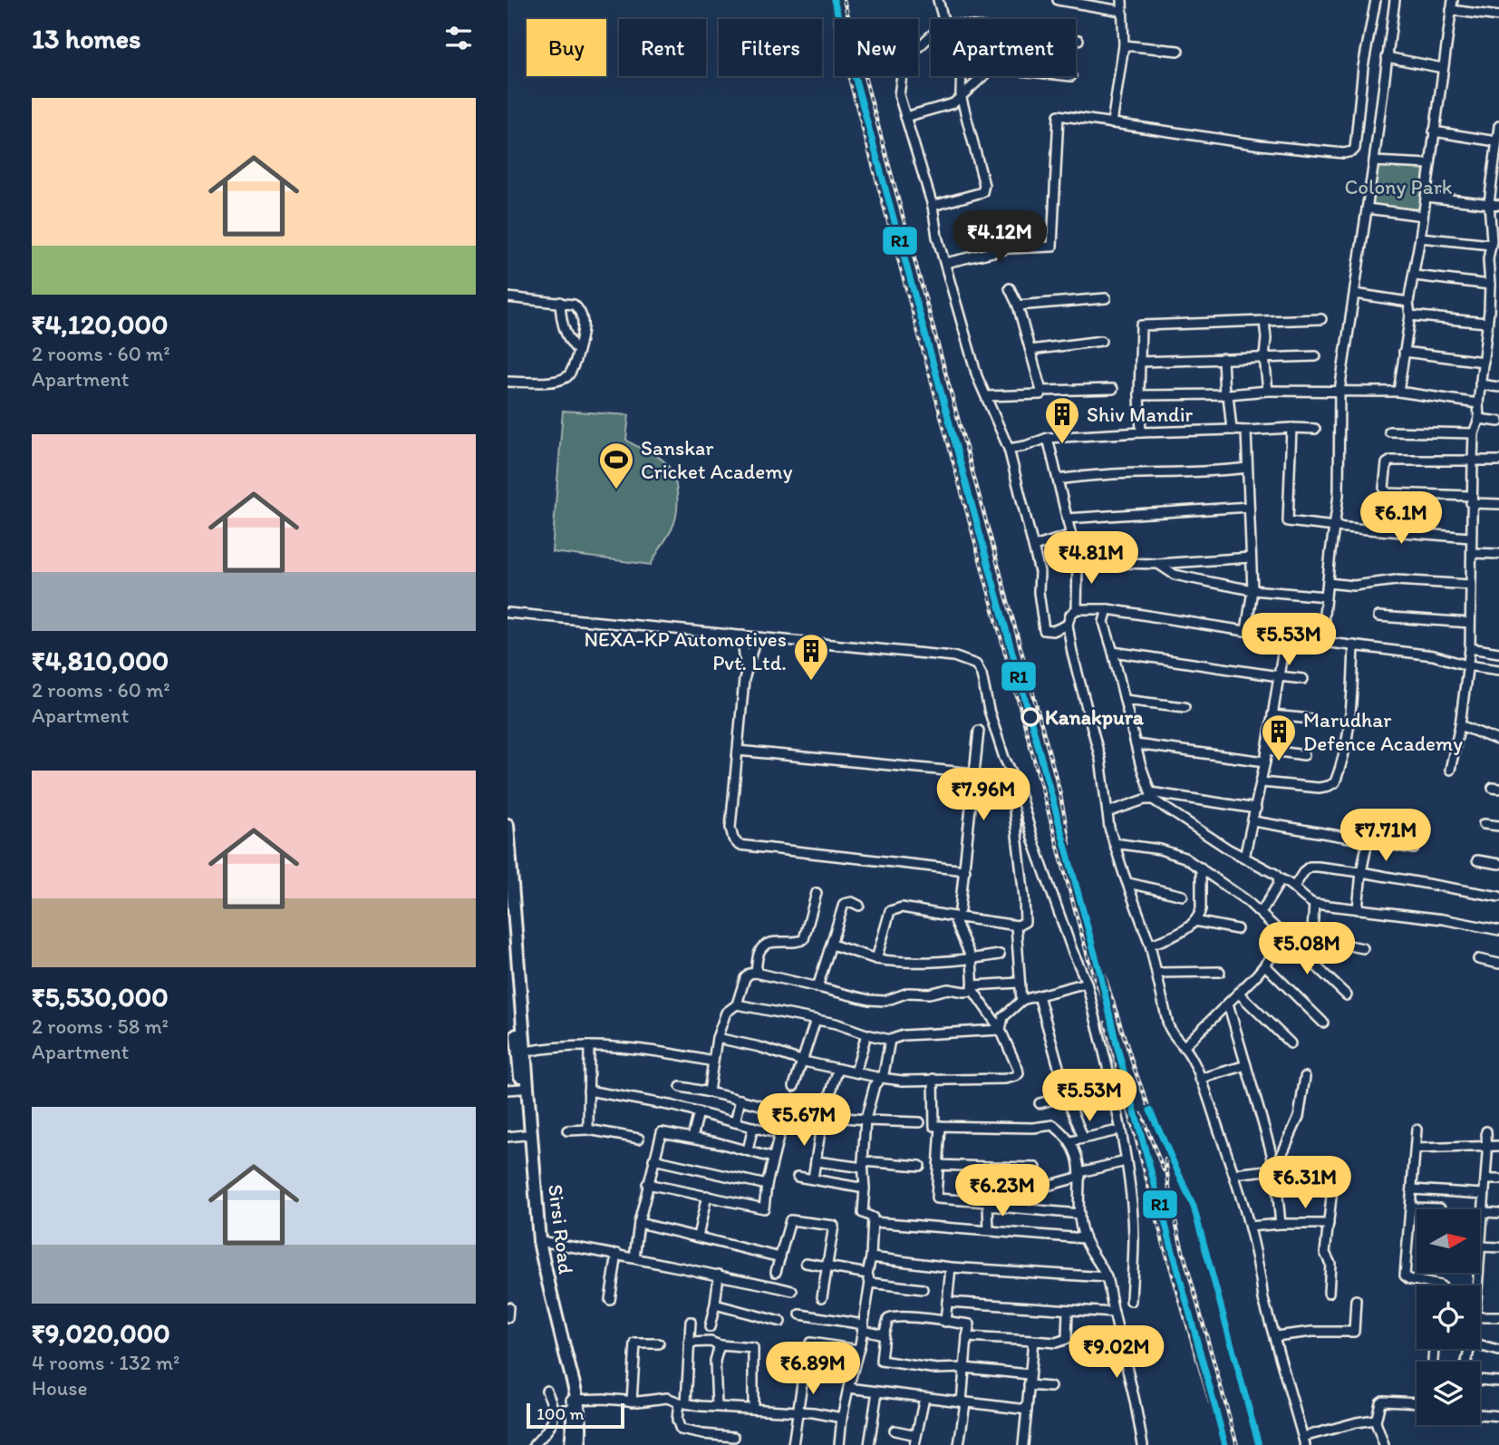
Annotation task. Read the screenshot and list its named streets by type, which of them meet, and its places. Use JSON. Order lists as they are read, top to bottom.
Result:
{
  "streets": {
    "main road": ["Sirsi Road"]
  },
  "parks": ["Colony Park"],
  "places": {
    "building": ["Shiv Mandir", "NEXA-KP Automotives Pvt. Ltd.", "Marudhar Defence Academy"],
    "sports": ["Sanskar Cricket Academy"],
    "other": ["Kanakpura"]
  },
  "lines": ["transit line R1"],
  "scale_bar": "100 m",
  "north": "right",
  "page": {
    "heading": "13 homes",
    "chip": [
      "Buy",
      "Rent",
      "Filters",
      "New",
      "Apartment"
    ],
    "list": [
      {
        "name": "₹4,120,000",
        "note": "2 rooms · 60 m² · Apartment"
      },
      {
        "name": "₹4,810,000",
        "note": "2 rooms · 60 m² · Apartment"
      },
      {
        "name": "₹5,530,000",
        "note": "2 rooms · 58 m² · Apartment"
      },
      {
        "name": "₹9,020,000",
        "note": "4 rooms · 132 m² · House"
      }
    ],
    "price": [
      "₹4.12M",
      "₹6.1M",
      "₹4.81M",
      "₹5.53M",
      "₹7.96M",
      "₹7.71M",
      "₹5.08M",
      "₹5.53M",
      "₹5.67M",
      "₹6.31M",
      "₹6.23M",
      "₹9.02M",
      "₹6.89M"
    ],
    "scale": "100 m"
  }
}
